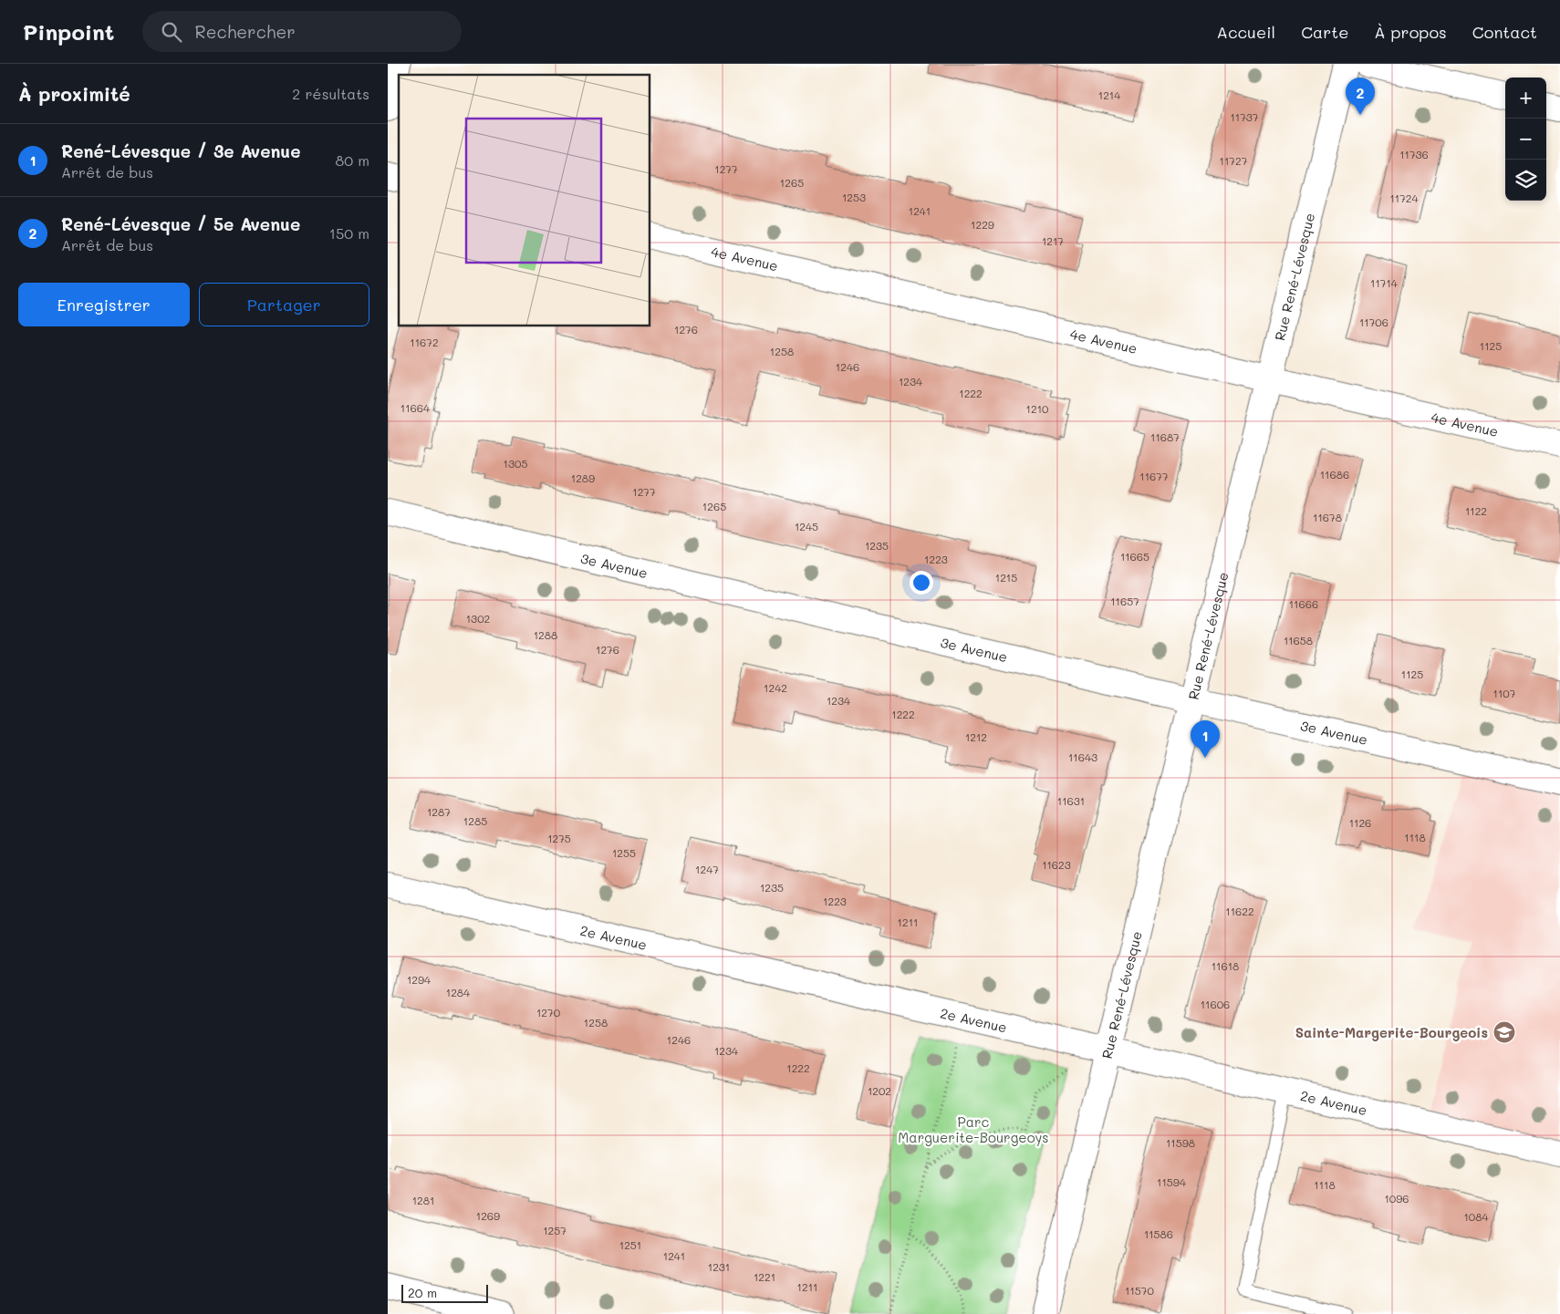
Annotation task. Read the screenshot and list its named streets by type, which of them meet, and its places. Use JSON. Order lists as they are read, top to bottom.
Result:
{
  "streets": {
    "street": [
      "4e Avenue",
      "Rue René-Lévesque",
      "3e Avenue",
      "2e Avenue"
    ]
  },
  "crossings": [
    ["4e Avenue", "Rue René-Lévesque"],
    ["Rue René-Lévesque", "3e Avenue"],
    ["Rue René-Lévesque", "2e Avenue"]
  ],
  "parks": ["Parc Marguerite-Bourgeoys"],
  "places": {
    "school or university": ["Sainte-Margerite-Bourgeois"]
  },
  "house_numbers": [
    "1214",
    "11737",
    "11736",
    "11727",
    "1277",
    "1265",
    "1253",
    "11724",
    "1241",
    "1229",
    "1217",
    "11714",
    "11706",
    "1276",
    "11672",
    "1125",
    "1258",
    "1246",
    "1234",
    "1222",
    "11664",
    "1210",
    "11687",
    "1305",
    "11686",
    "11677",
    "1289",
    "1277",
    "1265",
    "1122",
    "11678",
    "1245",
    "1235",
    "11665",
    "1223",
    "1215",
    "11657",
    "11666",
    "1302",
    "1288",
    "11658",
    "1276",
    "1125",
    "1242",
    "1107",
    "1234",
    "1222",
    "1212",
    "11643",
    "11631",
    "1287",
    "1285",
    "1126",
    "1118",
    "1275",
    "1255",
    "11623",
    "1247",
    "1235",
    "1223",
    "11622",
    "1211",
    "11618",
    "1294",
    "1284",
    "11606",
    "1270",
    "1258",
    "1246",
    "1234",
    "1222",
    "1202",
    "11598",
    "11594",
    "1118",
    "1096",
    "1281",
    "1269",
    "1084",
    "1257",
    "11586",
    "1251",
    "1241",
    "1231",
    "1221",
    "1211",
    "11570"
  ],
  "scale_bar": "20 m",
  "page": {
    "header": "Pinpoint",
    "search": "Rechercher",
    "nav": [
      "Accueil",
      "Carte",
      "À propos",
      "Contact"
    ],
    "heading": ["À proximité", "2 résultats"],
    "map_buttons": ["+", "−"],
    "pins": ["2", "1"],
    "list": [
      {
        "mark": "1",
        "name": "René-Lévesque / 3e Avenue",
        "note": "Arrêt de bus",
        "value": "80 m"
      },
      {
        "mark": "2",
        "name": "René-Lévesque / 5e Avenue",
        "note": "Arrêt de bus",
        "value": "150 m"
      }
    ],
    "buttons": ["Enregistrer", "Partager"],
    "scale": "20 m"
  }
}
